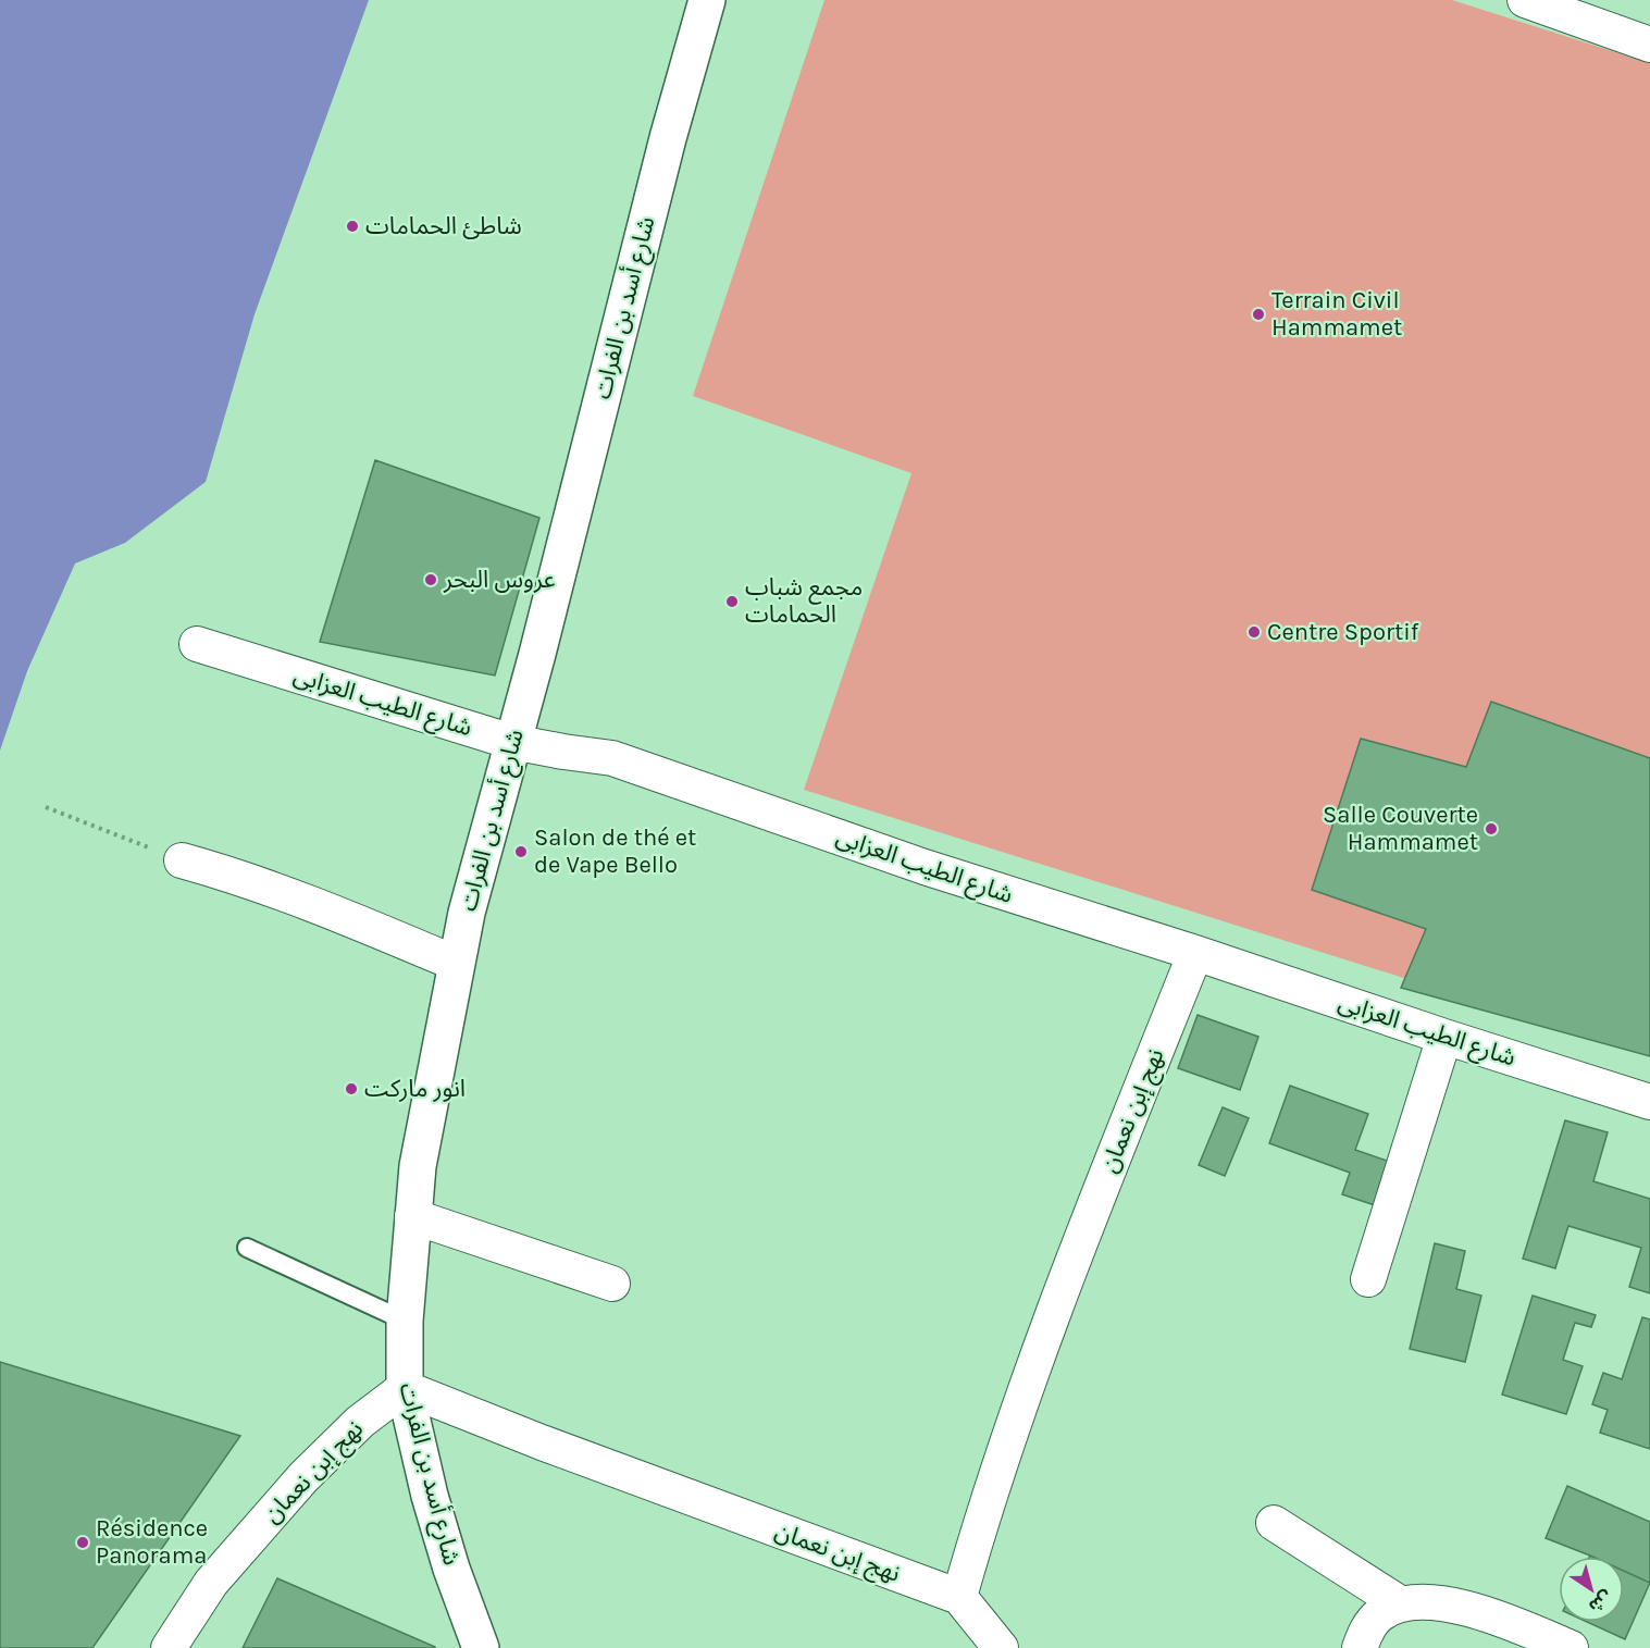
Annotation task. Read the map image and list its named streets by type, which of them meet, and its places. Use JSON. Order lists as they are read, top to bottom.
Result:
{
  "streets": {
    "street": ["شارع أسد بن الفرات", "شارع الطيب العزابى", "نهج إبن نعمان"]
  },
  "crossings": [
    ["شارع أسد بن الفرات", "شارع الطيب العزابى"],
    ["شارع أسد بن الفرات", "نهج إبن نعمان"],
    ["شارع الطيب العزابى", "نهج إبن نعمان"]
  ],
  "places": [
    "شاطئ الحمامات",
    "Terrain Civil Hammamet",
    "عروس البحر",
    "مجمع شباب الحمامات",
    "Centre Sportif",
    "Salle Couverte Hammamet",
    "Salon de thé et de Vape Bello",
    "انور ماركت",
    "Résidence Panorama"
  ],
  "north": "bottom right"
}
